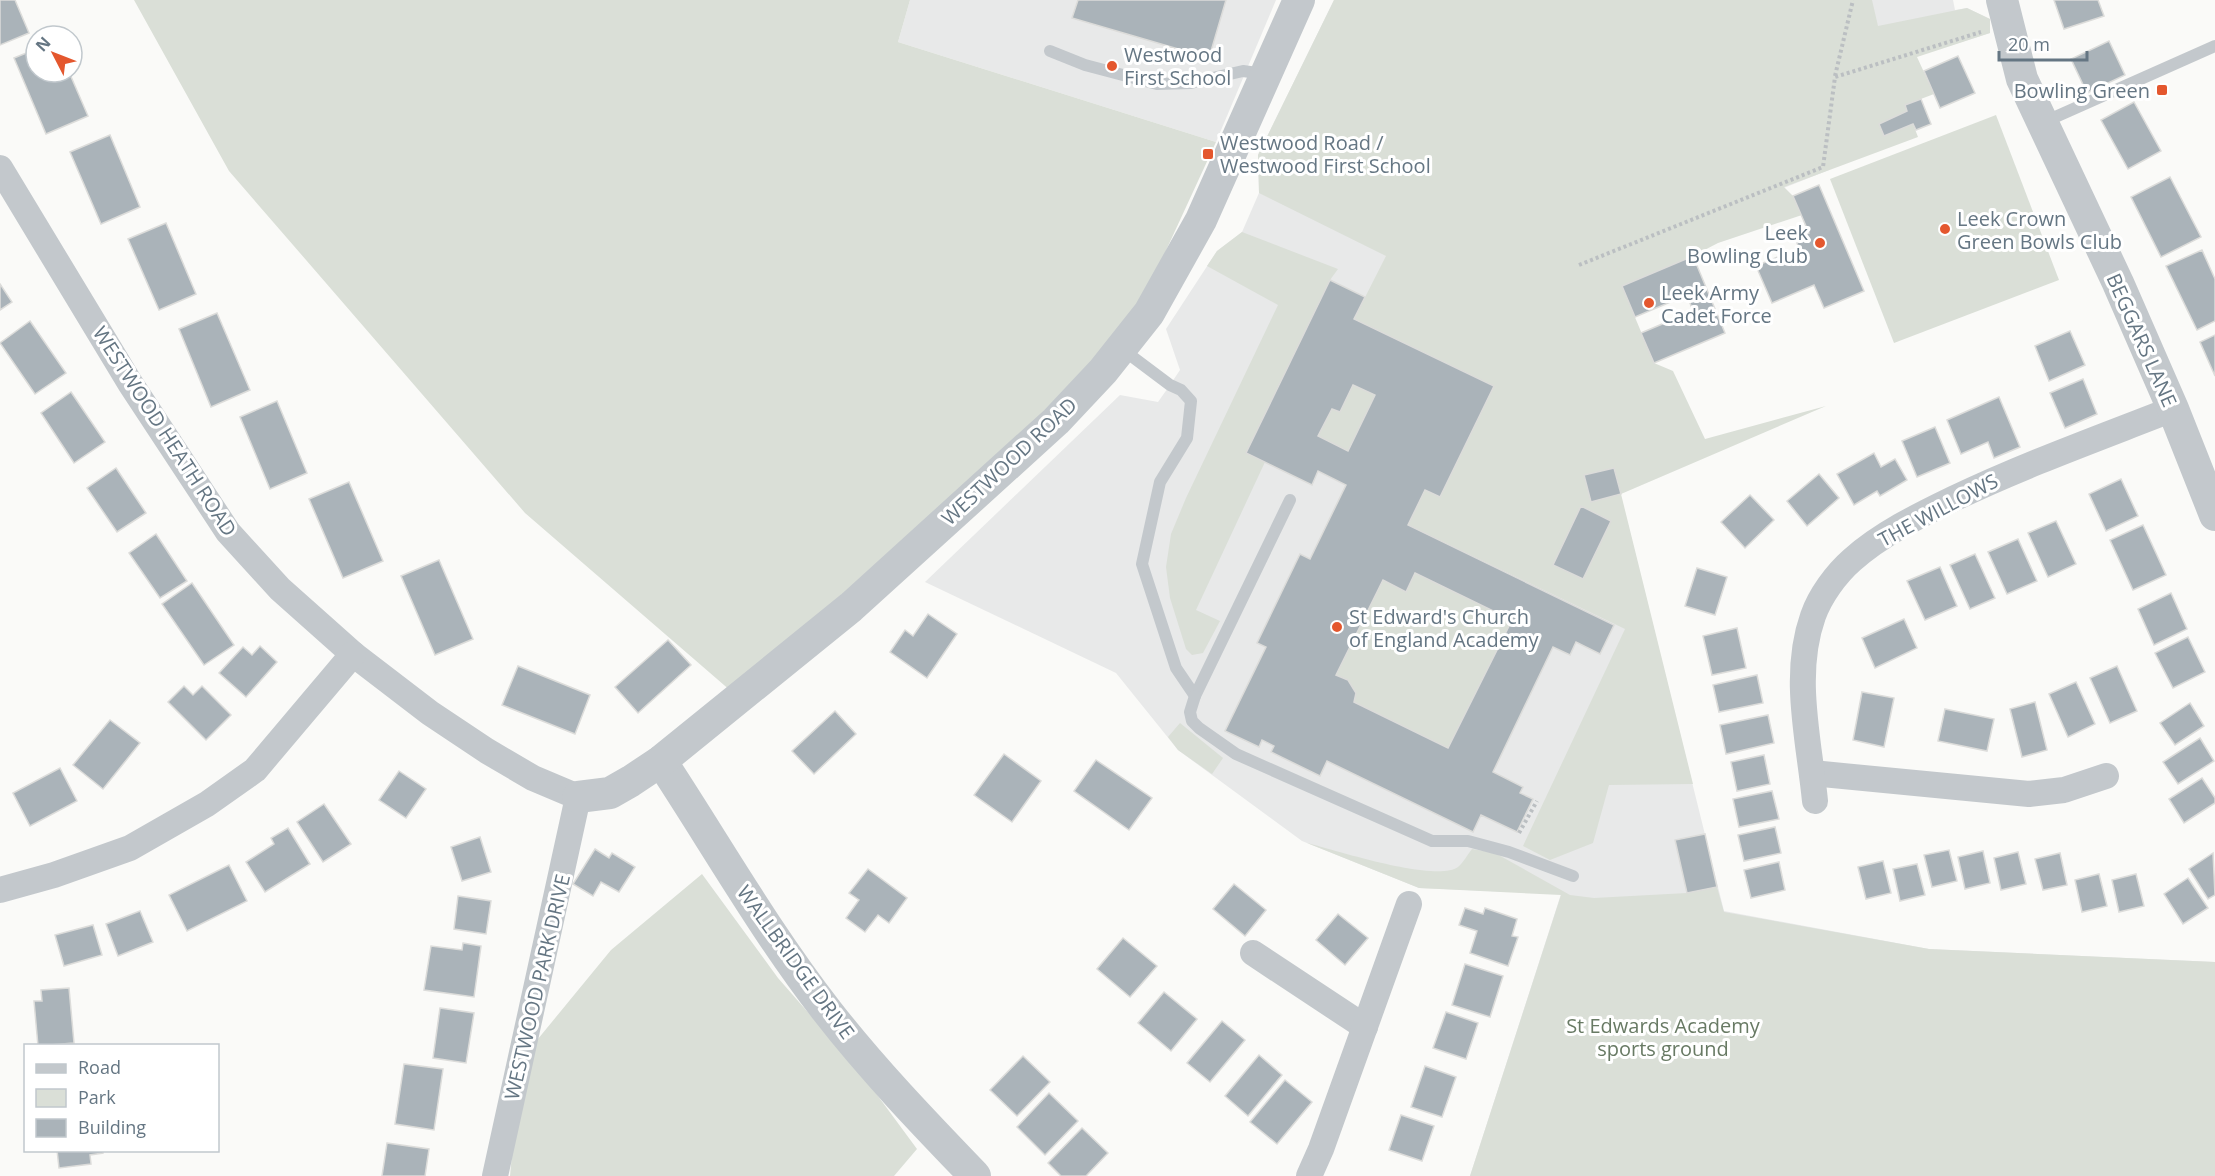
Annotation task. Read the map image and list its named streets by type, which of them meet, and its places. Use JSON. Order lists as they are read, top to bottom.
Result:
{
  "streets": {
    "street": [
      "BEGGARS LANE",
      "WESTWOOD HEATH ROAD",
      "WESTWOOD ROAD",
      "THE WILLOWS",
      "WALLBRIDGE DRIVE",
      "WESTWOOD PARK DRIVE"
    ]
  },
  "crossings": [
    ["BEGGARS LANE", "THE WILLOWS"],
    ["WESTWOOD HEATH ROAD", "WESTWOOD ROAD"],
    ["WESTWOOD HEATH ROAD", "WESTWOOD PARK DRIVE"],
    ["WESTWOOD ROAD", "WALLBRIDGE DRIVE"],
    ["WESTWOOD ROAD", "WESTWOOD PARK DRIVE"]
  ],
  "parks": ["St Edwards Academy sports ground"],
  "places": {
    "other": [
      "Westwood First School",
      "Leek Crown Green Bowls Club",
      "Leek Bowling Club",
      "Leek Army Cadet Force",
      "St Edward's Church of England Academy"
    ],
    "transit": ["Bowling Green", "Westwood Road / Westwood First School"]
  },
  "legend": ["Road", "Park", "Building"],
  "scale_bar": "20 m",
  "north": "top left"
}
